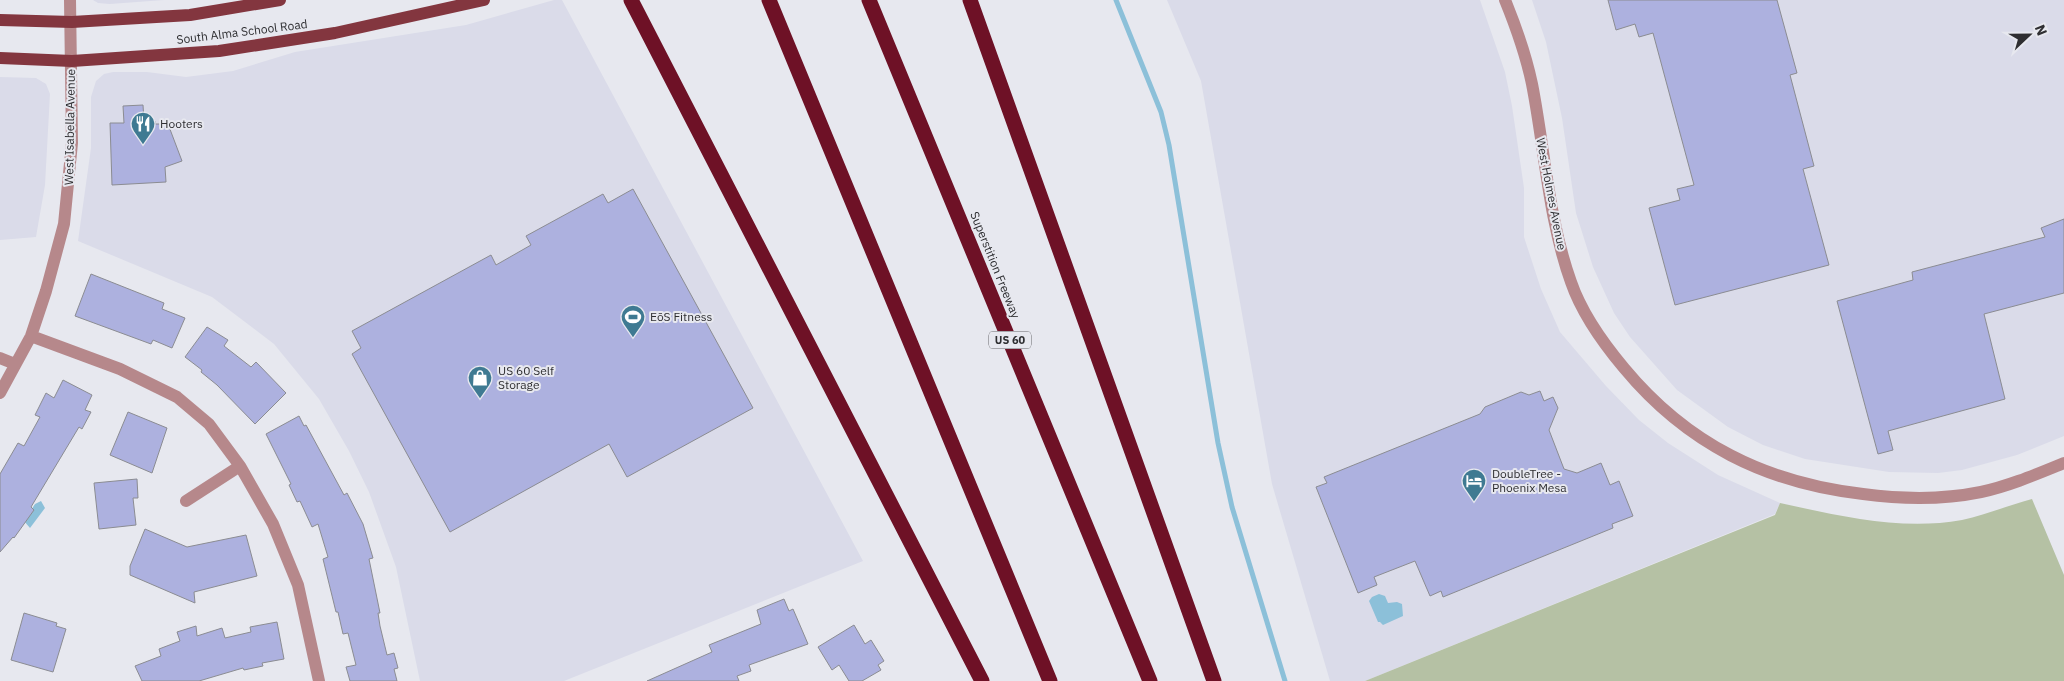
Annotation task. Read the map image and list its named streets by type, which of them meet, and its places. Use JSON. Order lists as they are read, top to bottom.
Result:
{
  "streets": {
    "highway": ["Superstition Freeway", "US 60"],
    "main road": ["South Alma School Road"],
    "street": ["West Isabella Avenue", "West Holmes Avenue"]
  },
  "crossings": [
    ["South Alma School Road", "West Isabella Avenue"]
  ],
  "places": {
    "restaurant": ["Hooters"],
    "sports": ["EōS Fitness"],
    "shop": ["US 60 Self Storage"],
    "hotel": ["DoubleTree - Phoenix Mesa"]
  },
  "north": "right"
}
